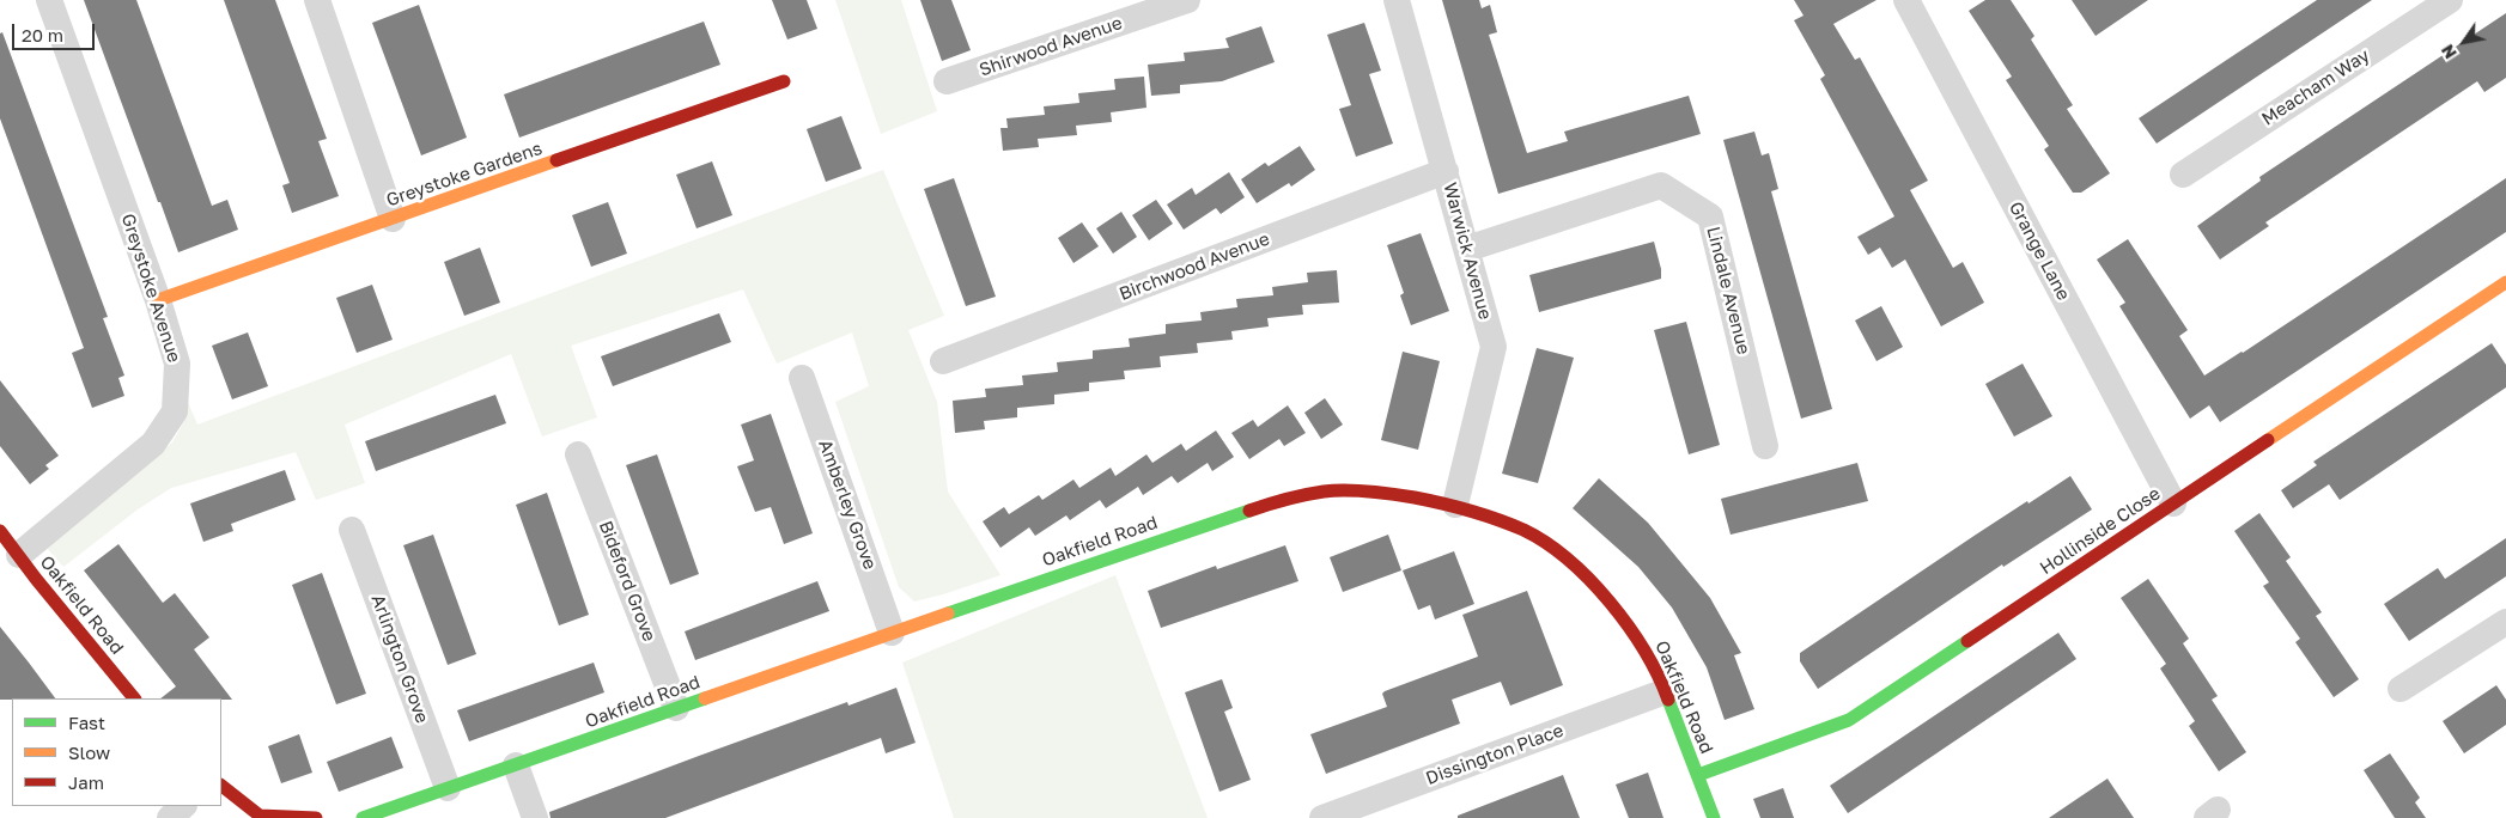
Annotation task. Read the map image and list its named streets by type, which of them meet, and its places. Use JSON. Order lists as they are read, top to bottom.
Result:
{
  "streets": {
    "street": [
      "Shirwood Avenue",
      "Meacham Way",
      "Greystoke Gardens",
      "Warwick Avenue",
      "Grange Lane",
      "Birchwood Avenue",
      "Greystoke Avenue",
      "Lindale Avenue",
      "Amberley Grove",
      "Hollinside Close",
      "Oakfield Road",
      "Bideford Grove",
      "Arlington Grove",
      "Dissington Place"
    ]
  },
  "crossings": [
    ["Greystoke Gardens", "Greystoke Avenue"],
    ["Warwick Avenue", "Birchwood Avenue"],
    ["Warwick Avenue", "Lindale Avenue"],
    ["Warwick Avenue", "Oakfield Road"],
    ["Grange Lane", "Hollinside Close"],
    ["Greystoke Avenue", "Oakfield Road"],
    ["Amberley Grove", "Oakfield Road"],
    ["Hollinside Close", "Oakfield Road"],
    ["Oakfield Road", "Bideford Grove"],
    ["Oakfield Road", "Arlington Grove"],
    ["Oakfield Road", "Dissington Place"]
  ],
  "legend": ["Fast", "Slow", "Jam"],
  "scale_bar": "20 m",
  "north": "bottom left"
}
